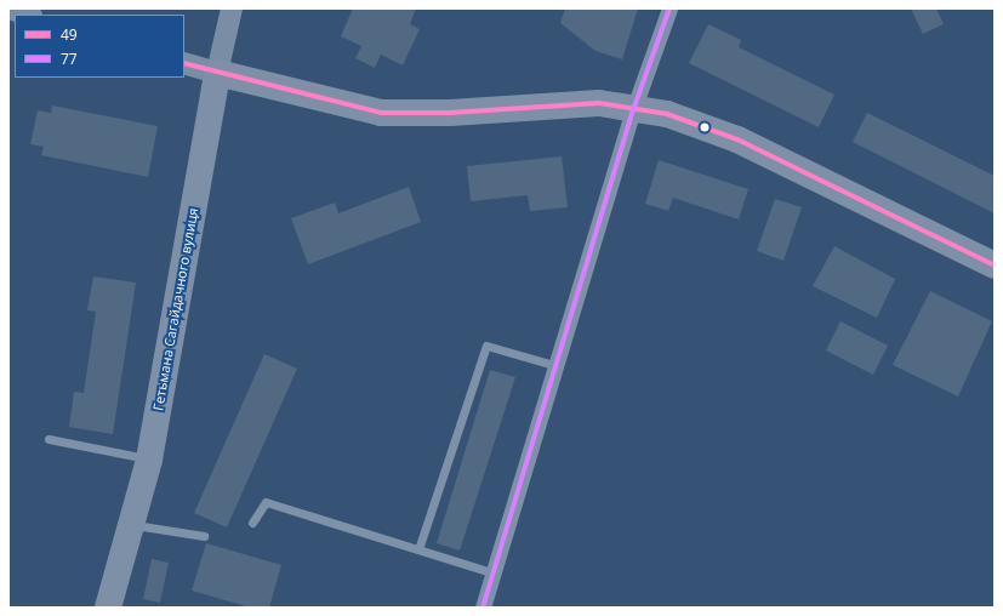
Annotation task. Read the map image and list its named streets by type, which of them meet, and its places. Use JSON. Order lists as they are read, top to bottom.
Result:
{
  "streets": {
    "highway": ["Гетьмана Сагайдачного вулиця"]
  },
  "lines": ["transit line 77", "transit line 49"],
  "legend": ["49", "77"]
}
